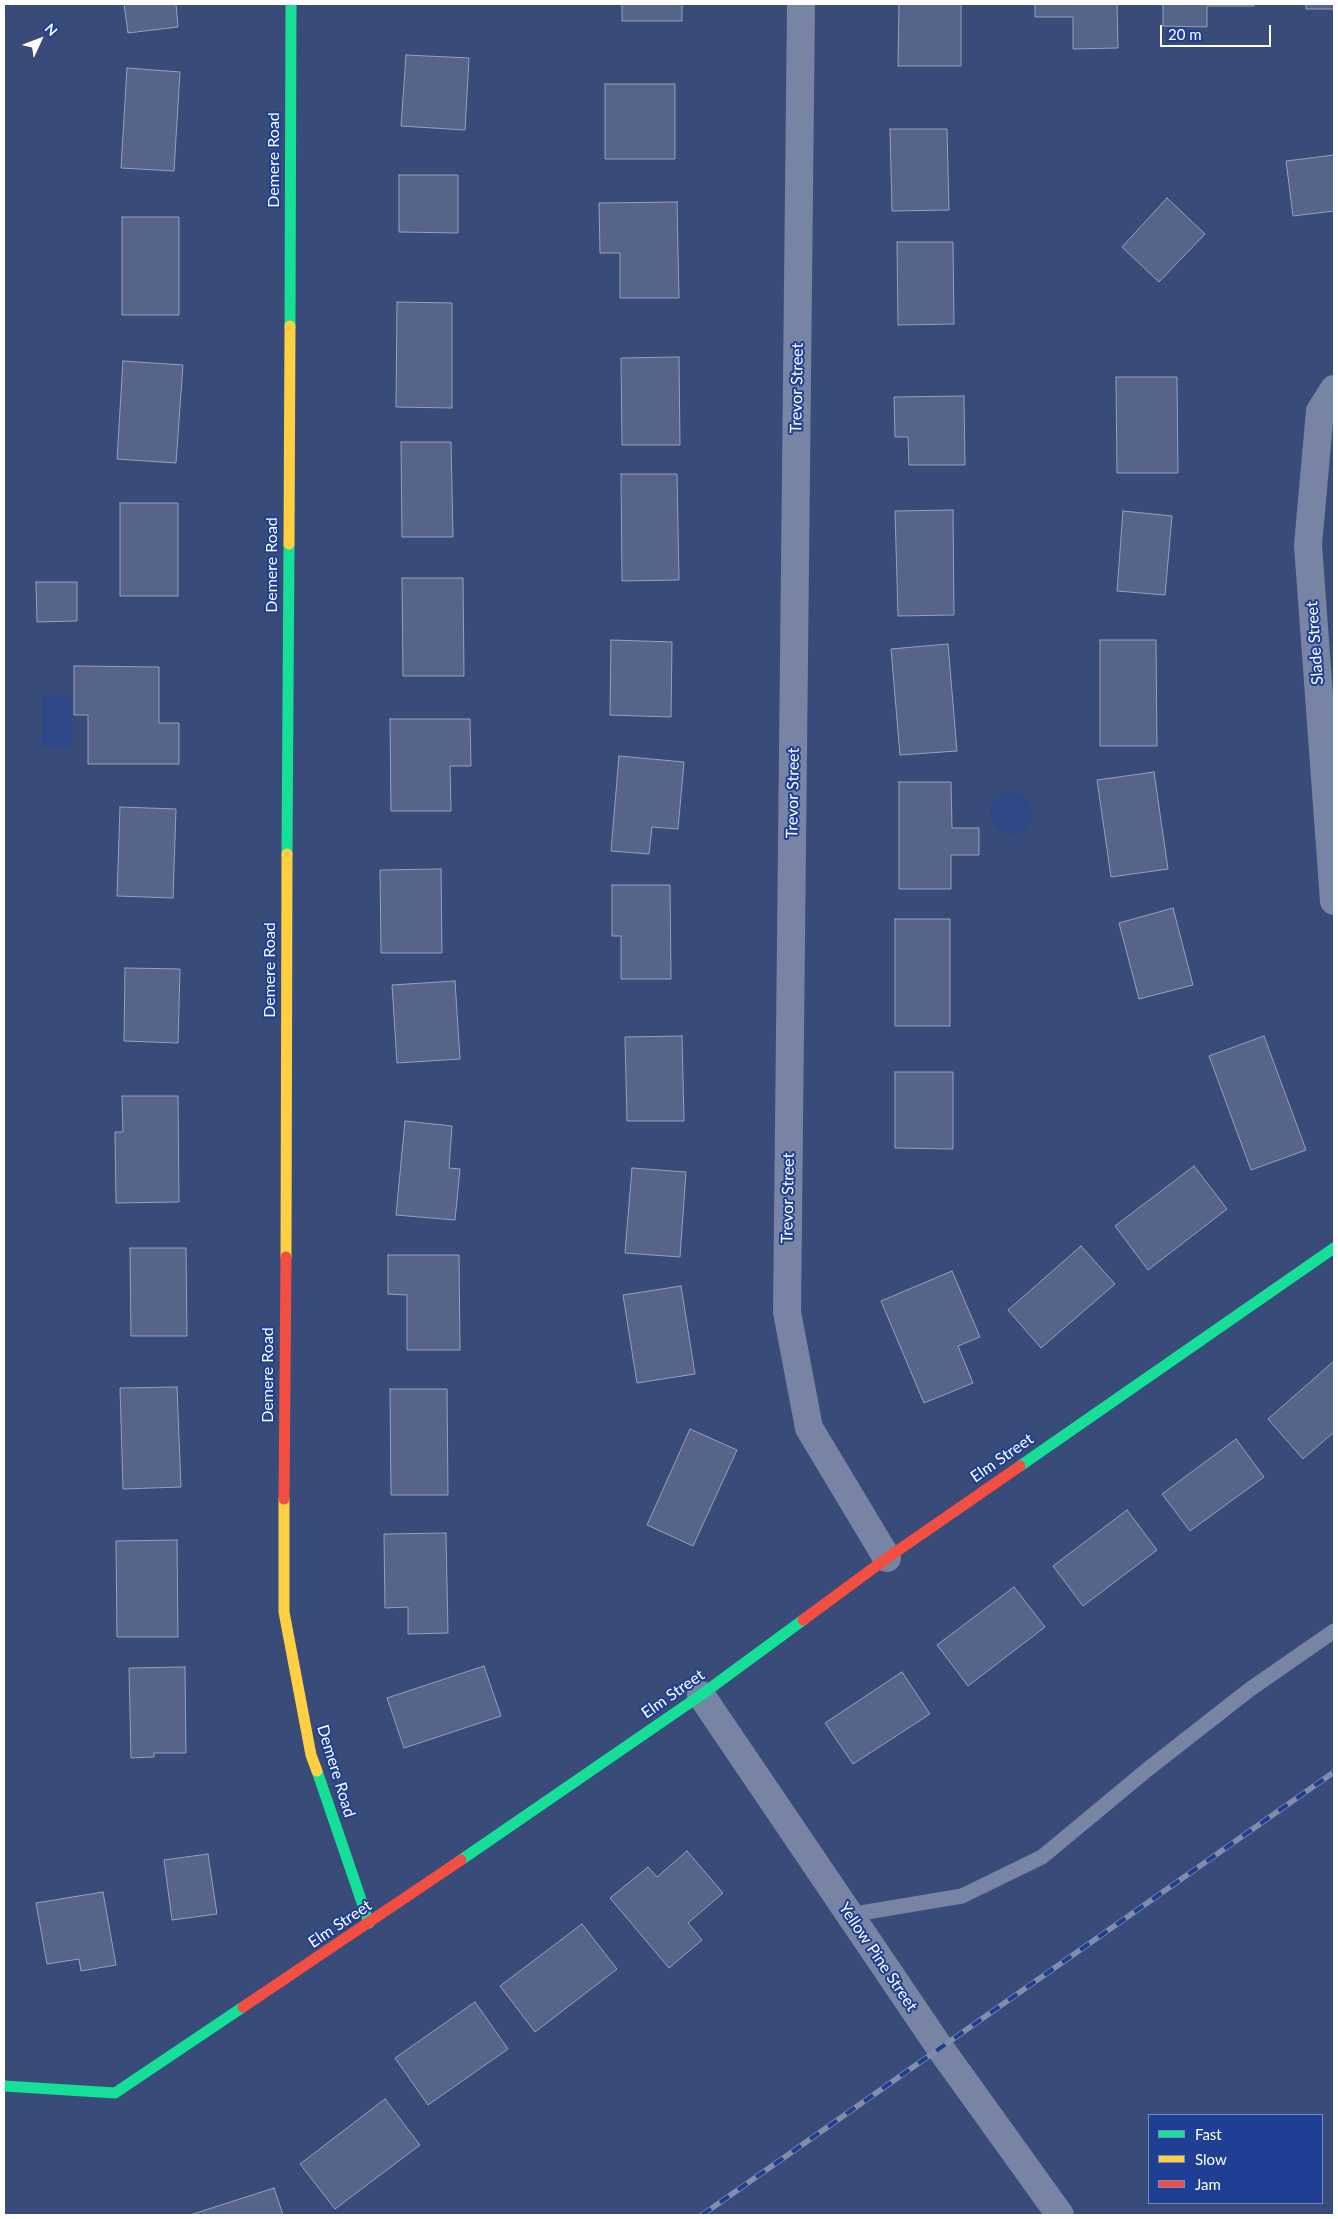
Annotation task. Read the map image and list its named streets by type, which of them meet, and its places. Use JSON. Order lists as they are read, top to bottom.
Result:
{
  "streets": {
    "street": [
      "Demere Road",
      "Trevor Street",
      "Slade Street",
      "Elm Street",
      "Yellow Pine Street"
    ]
  },
  "crossings": [
    ["Demere Road", "Elm Street"],
    ["Trevor Street", "Elm Street"],
    ["Elm Street", "Yellow Pine Street"]
  ],
  "legend": ["Fast", "Slow", "Jam"],
  "scale_bar": "20 m",
  "north": "top right"
}
